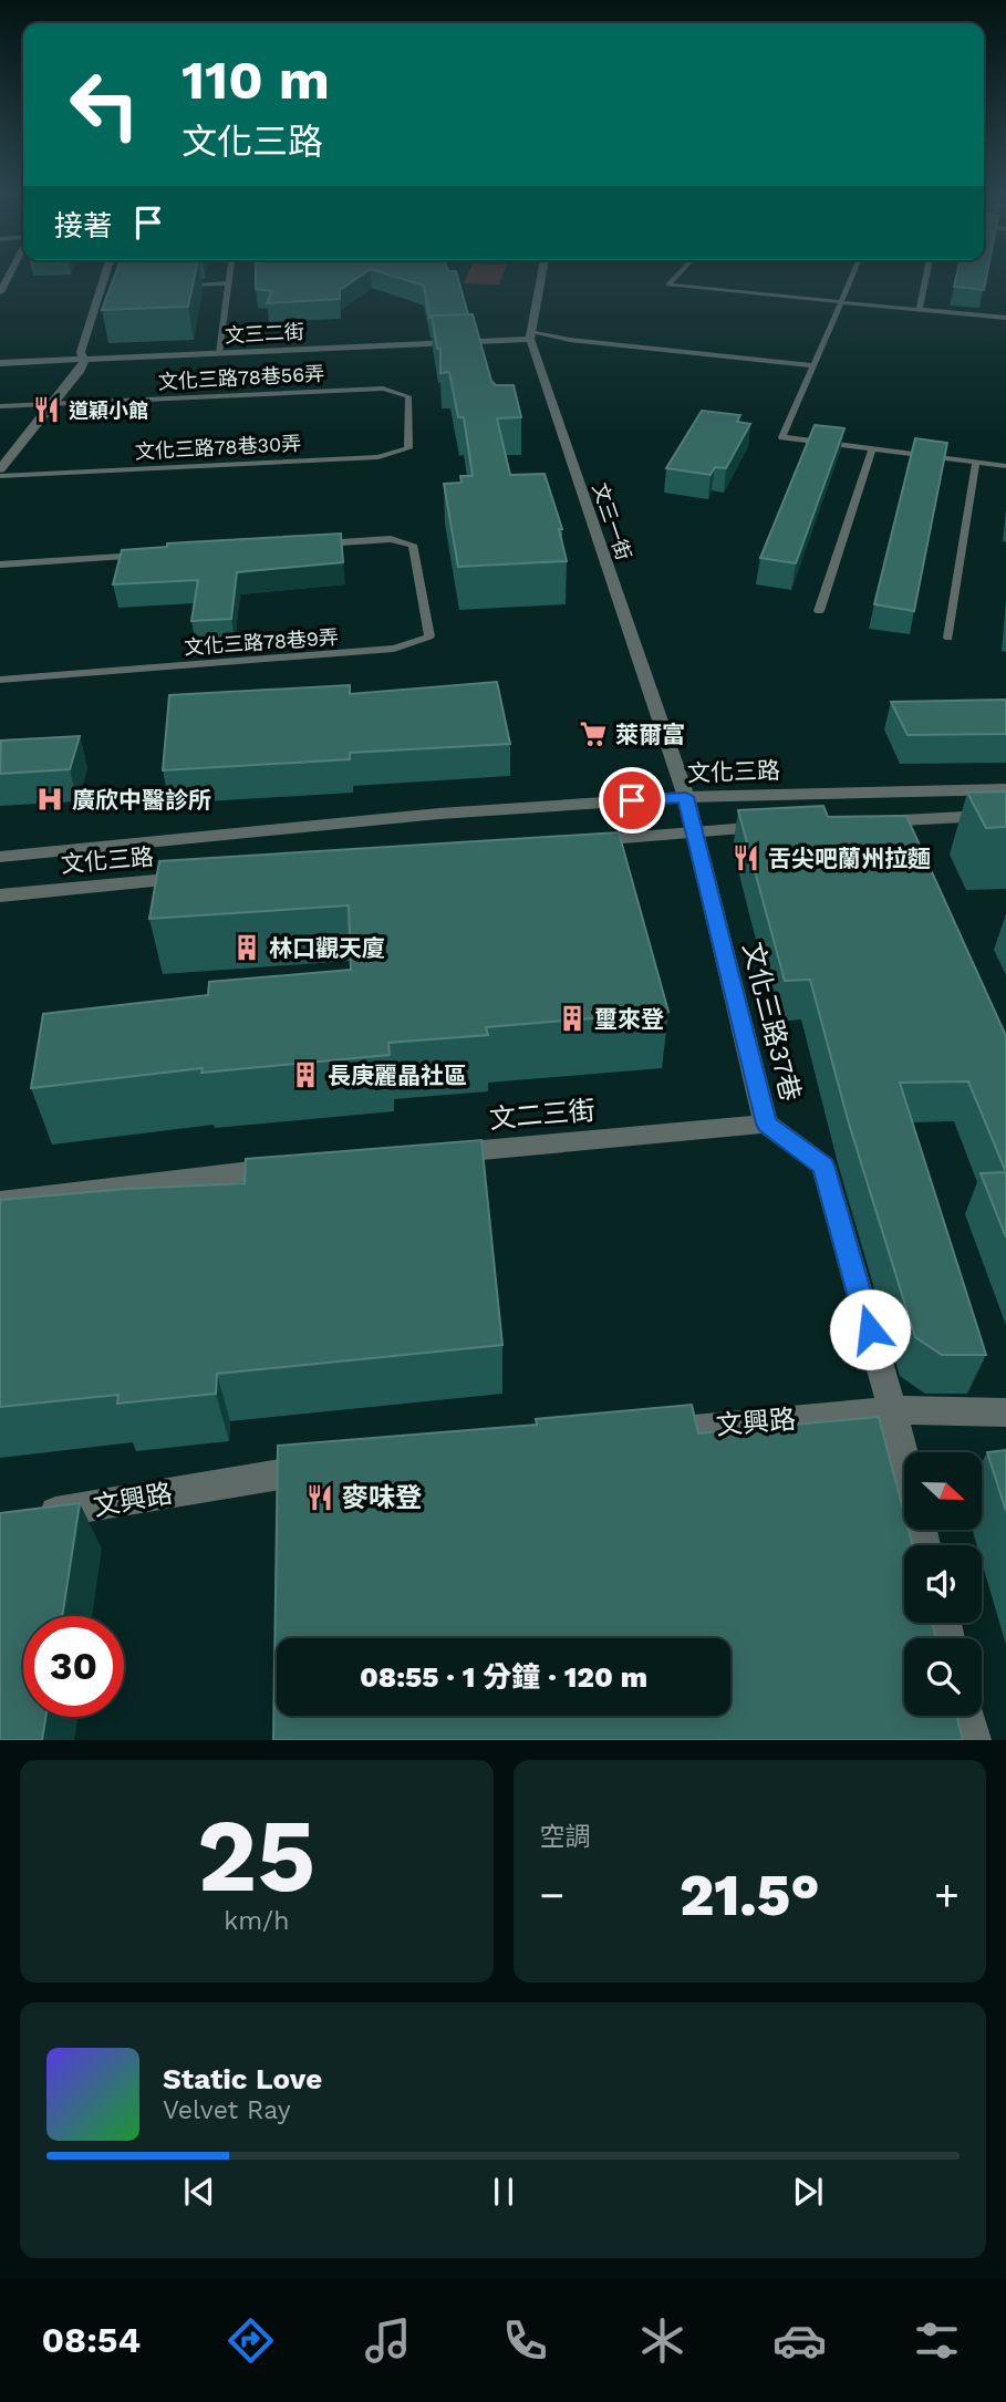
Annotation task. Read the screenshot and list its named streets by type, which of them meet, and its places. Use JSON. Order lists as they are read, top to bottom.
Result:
{
  "streets": {
    "street": [
      "文三二街",
      "文三一街",
      "文化三路",
      "文化三路37巷",
      "文二三街",
      "文興路"
    ],
    "lane": ["文化三路78巷56弄", "文化三路78巷30弄", "文化三路78巷9弄"]
  },
  "crossings": [
    ["文三二街", "文三一街"],
    ["文化三路78巷56弄", "文化三路78巷30弄"],
    ["文三一街", "文化三路"],
    ["文三一街", "文化三路37巷"],
    ["文化三路", "文化三路37巷"],
    ["文化三路37巷", "文二三街"],
    ["文化三路37巷", "文興路"]
  ],
  "places": {
    "restaurant": ["道穎小館", "舌尖吧蘭州拉麵", "麥味登"],
    "supermarket": ["萊爾富"],
    "hospital": ["廣欣中醫診所"],
    "building": ["林口觀天廈", "璽來登", "長庚麗晶社區"]
  },
  "north": "right",
  "page": {
    "turn": ["110 m", "文化三路"],
    "then": "接著",
    "limit": "30",
    "trip": "08:55 · 1 分鐘 · 120 m",
    "tile": [
      ["25", "km/h"],
      "空調"
    ],
    "heat": ["−", "21.5°", "+"],
    "song": ["Static Love", "Velvet Ray"],
    "tabs": "08:54"
  }
}
